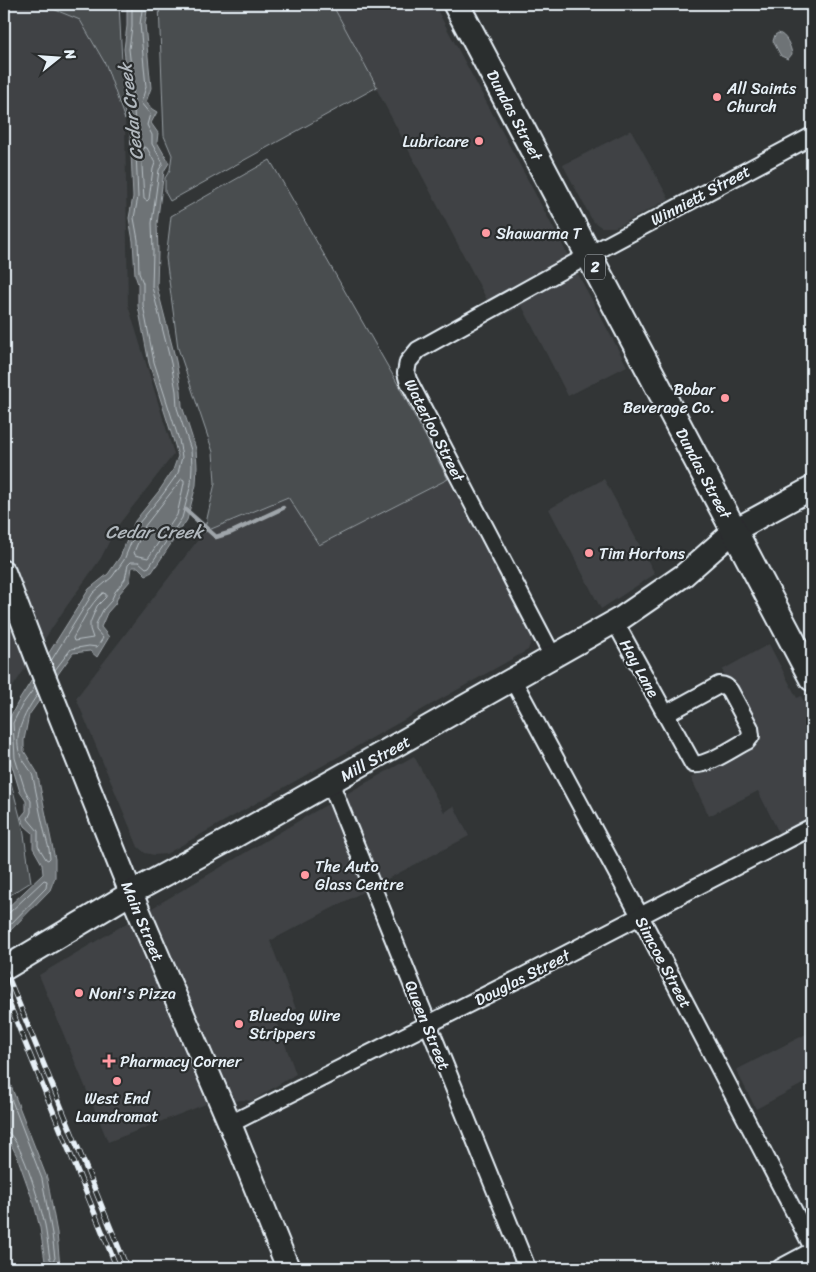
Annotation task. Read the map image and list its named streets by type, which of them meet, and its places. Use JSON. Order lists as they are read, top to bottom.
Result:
{
  "streets": {
    "main road": [
      "Dundas Street",
      "2",
      "Mill Street",
      "Main Street"
    ],
    "street": [
      "Winniett Street",
      "Waterloo Street",
      "Hay Lane",
      "Simcoe Street",
      "Douglas Street",
      "Queen Street"
    ]
  },
  "crossings": [
    ["Dundas Street", "Winniett Street"],
    ["Dundas Street", "Waterloo Street"],
    ["Dundas Street", "Mill Street"],
    ["Winniett Street", "Waterloo Street"],
    ["Waterloo Street", "Mill Street"],
    ["Hay Lane", "Mill Street"],
    ["Mill Street", "Main Street"],
    ["Mill Street", "Simcoe Street"],
    ["Mill Street", "Queen Street"],
    ["Main Street", "Douglas Street"],
    ["Simcoe Street", "Douglas Street"],
    ["Douglas Street", "Queen Street"]
  ],
  "water": ["Cedar Creek"],
  "places": {
    "other": [
      "All Saints Church",
      "Lubricare",
      "Shawarma T",
      "Bobar Beverage Co.",
      "Tim Hortons",
      "The Auto Glass Centre",
      "Noni's Pizza",
      "Bluedog Wire Strippers",
      "West End Laundromat"
    ],
    "health": ["Pharmacy Corner"]
  },
  "north": "right"
}
